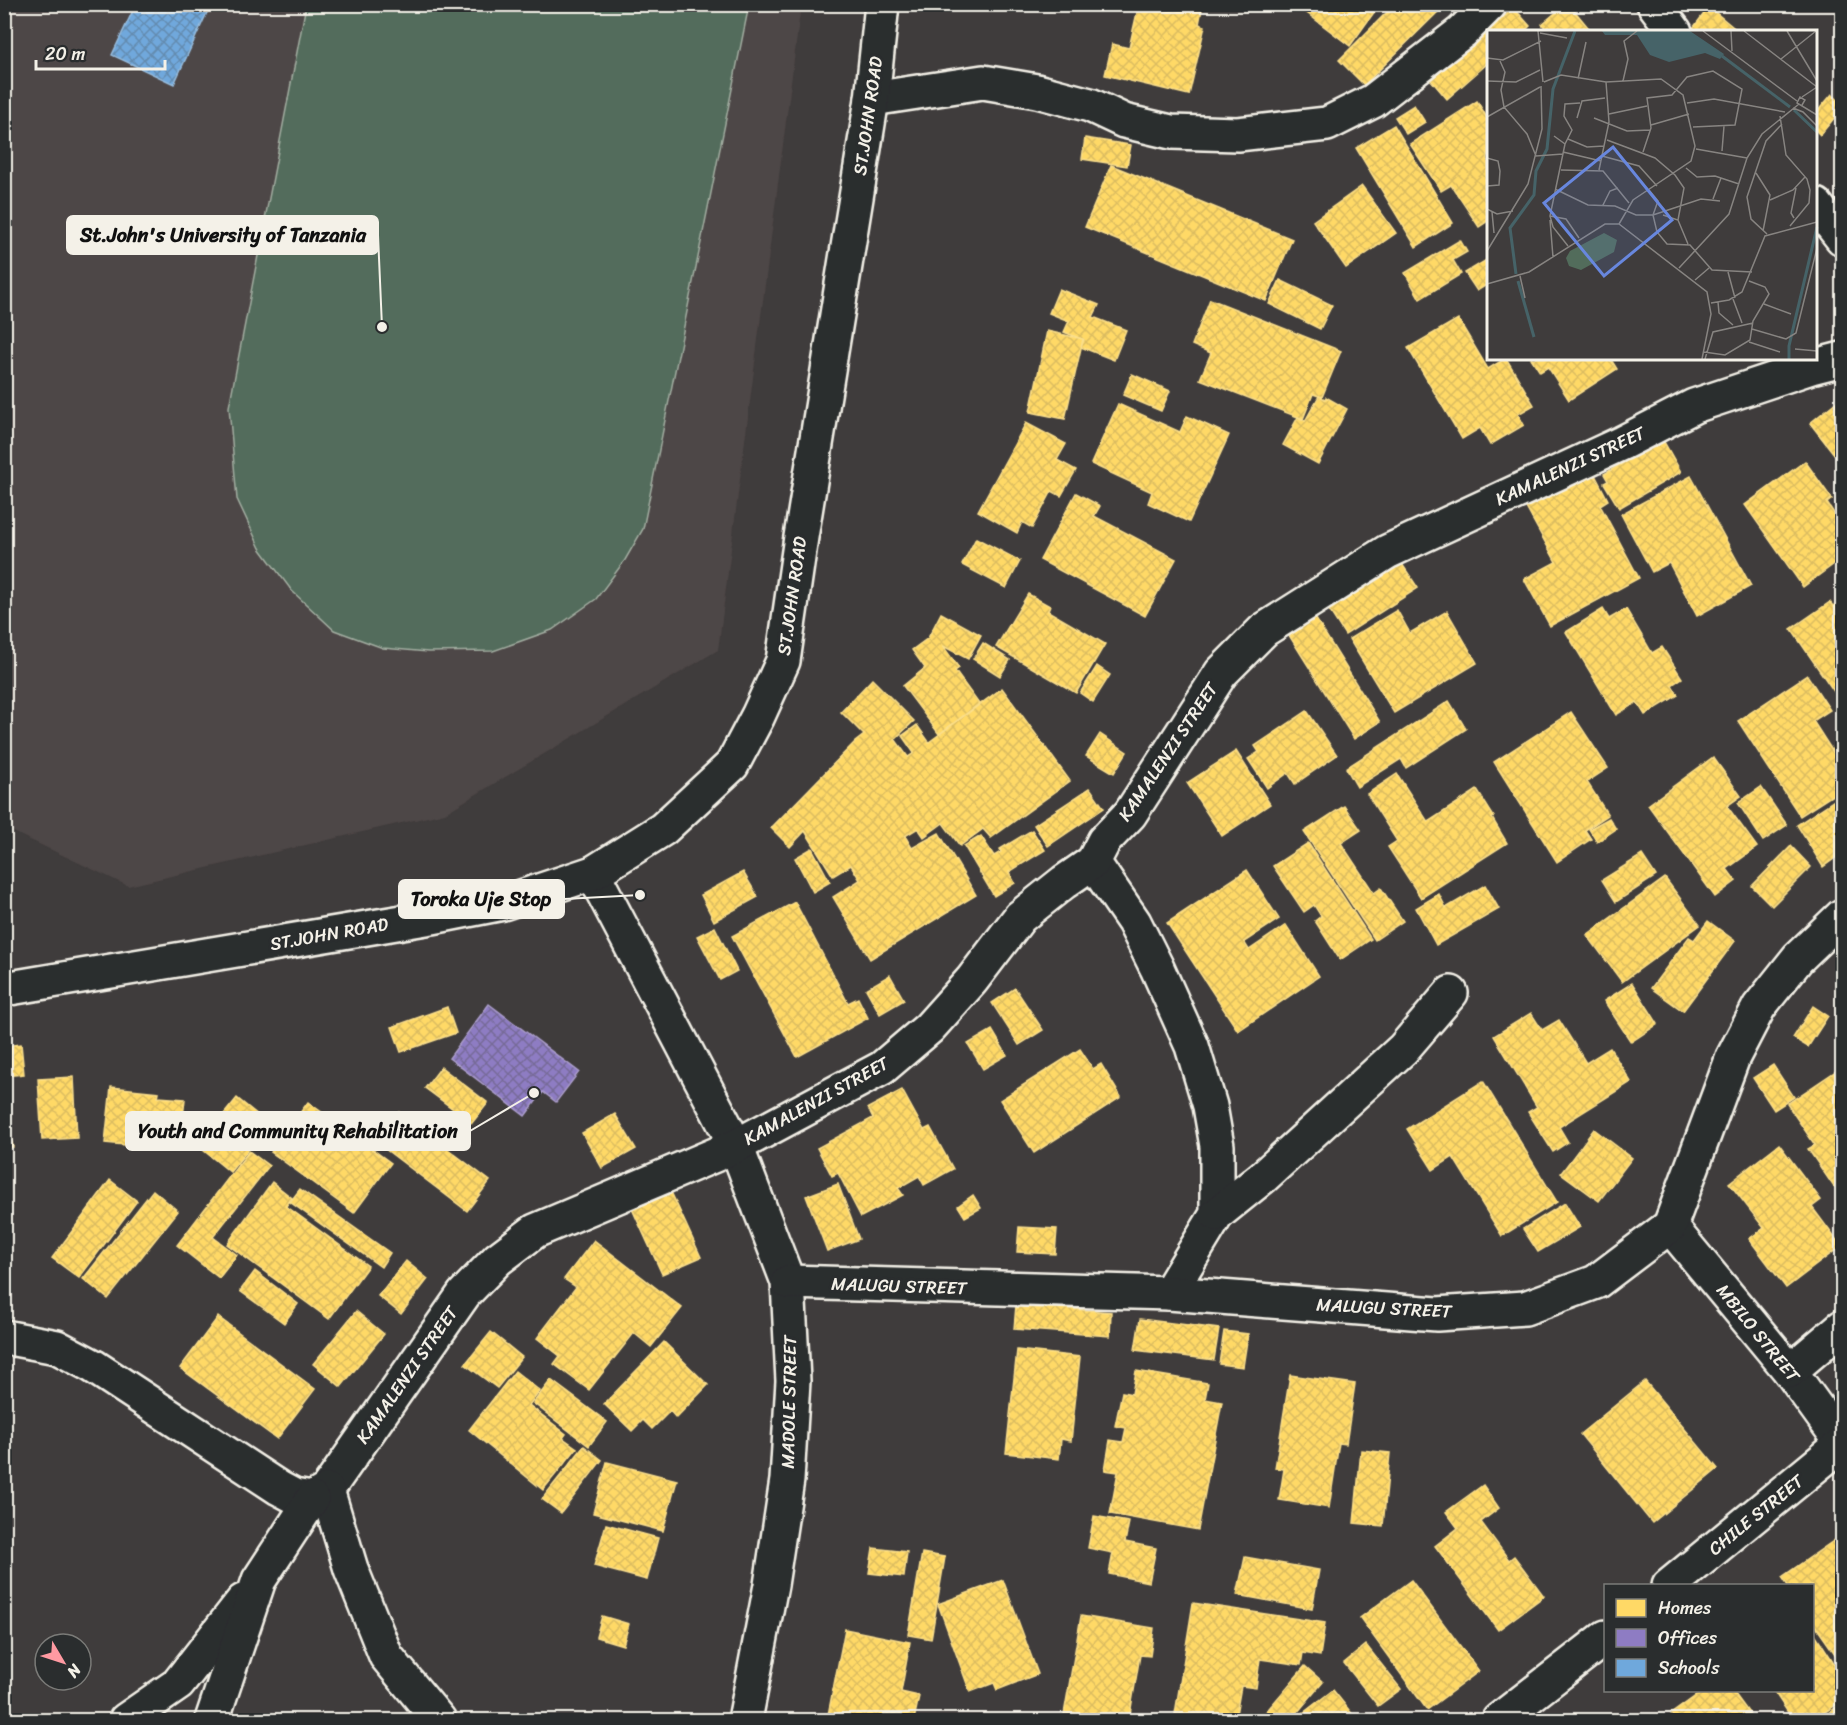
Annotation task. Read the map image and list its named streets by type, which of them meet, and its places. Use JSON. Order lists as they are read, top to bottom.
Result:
{
  "streets": {
    "street": [
      "ST.JOHN ROAD",
      "KAMALENZI STREET",
      "MALUGU STREET",
      "MBILO STREET",
      "MADOLE STREET",
      "CHILE STREET"
    ]
  },
  "crossings": [
    ["ST.JOHN ROAD", "MADOLE STREET"],
    ["KAMALENZI STREET", "MADOLE STREET"],
    ["MALUGU STREET", "MBILO STREET"],
    ["MALUGU STREET", "MADOLE STREET"],
    ["MBILO STREET", "CHILE STREET"]
  ],
  "places": ["St.John's University of Tanzania", "Toroka Uje Stop", "Youth and Community Rehabilitation"],
  "legend": ["Homes", "Offices", "Schools"],
  "scale_bar": "20 m",
  "north": "bottom right"
}
